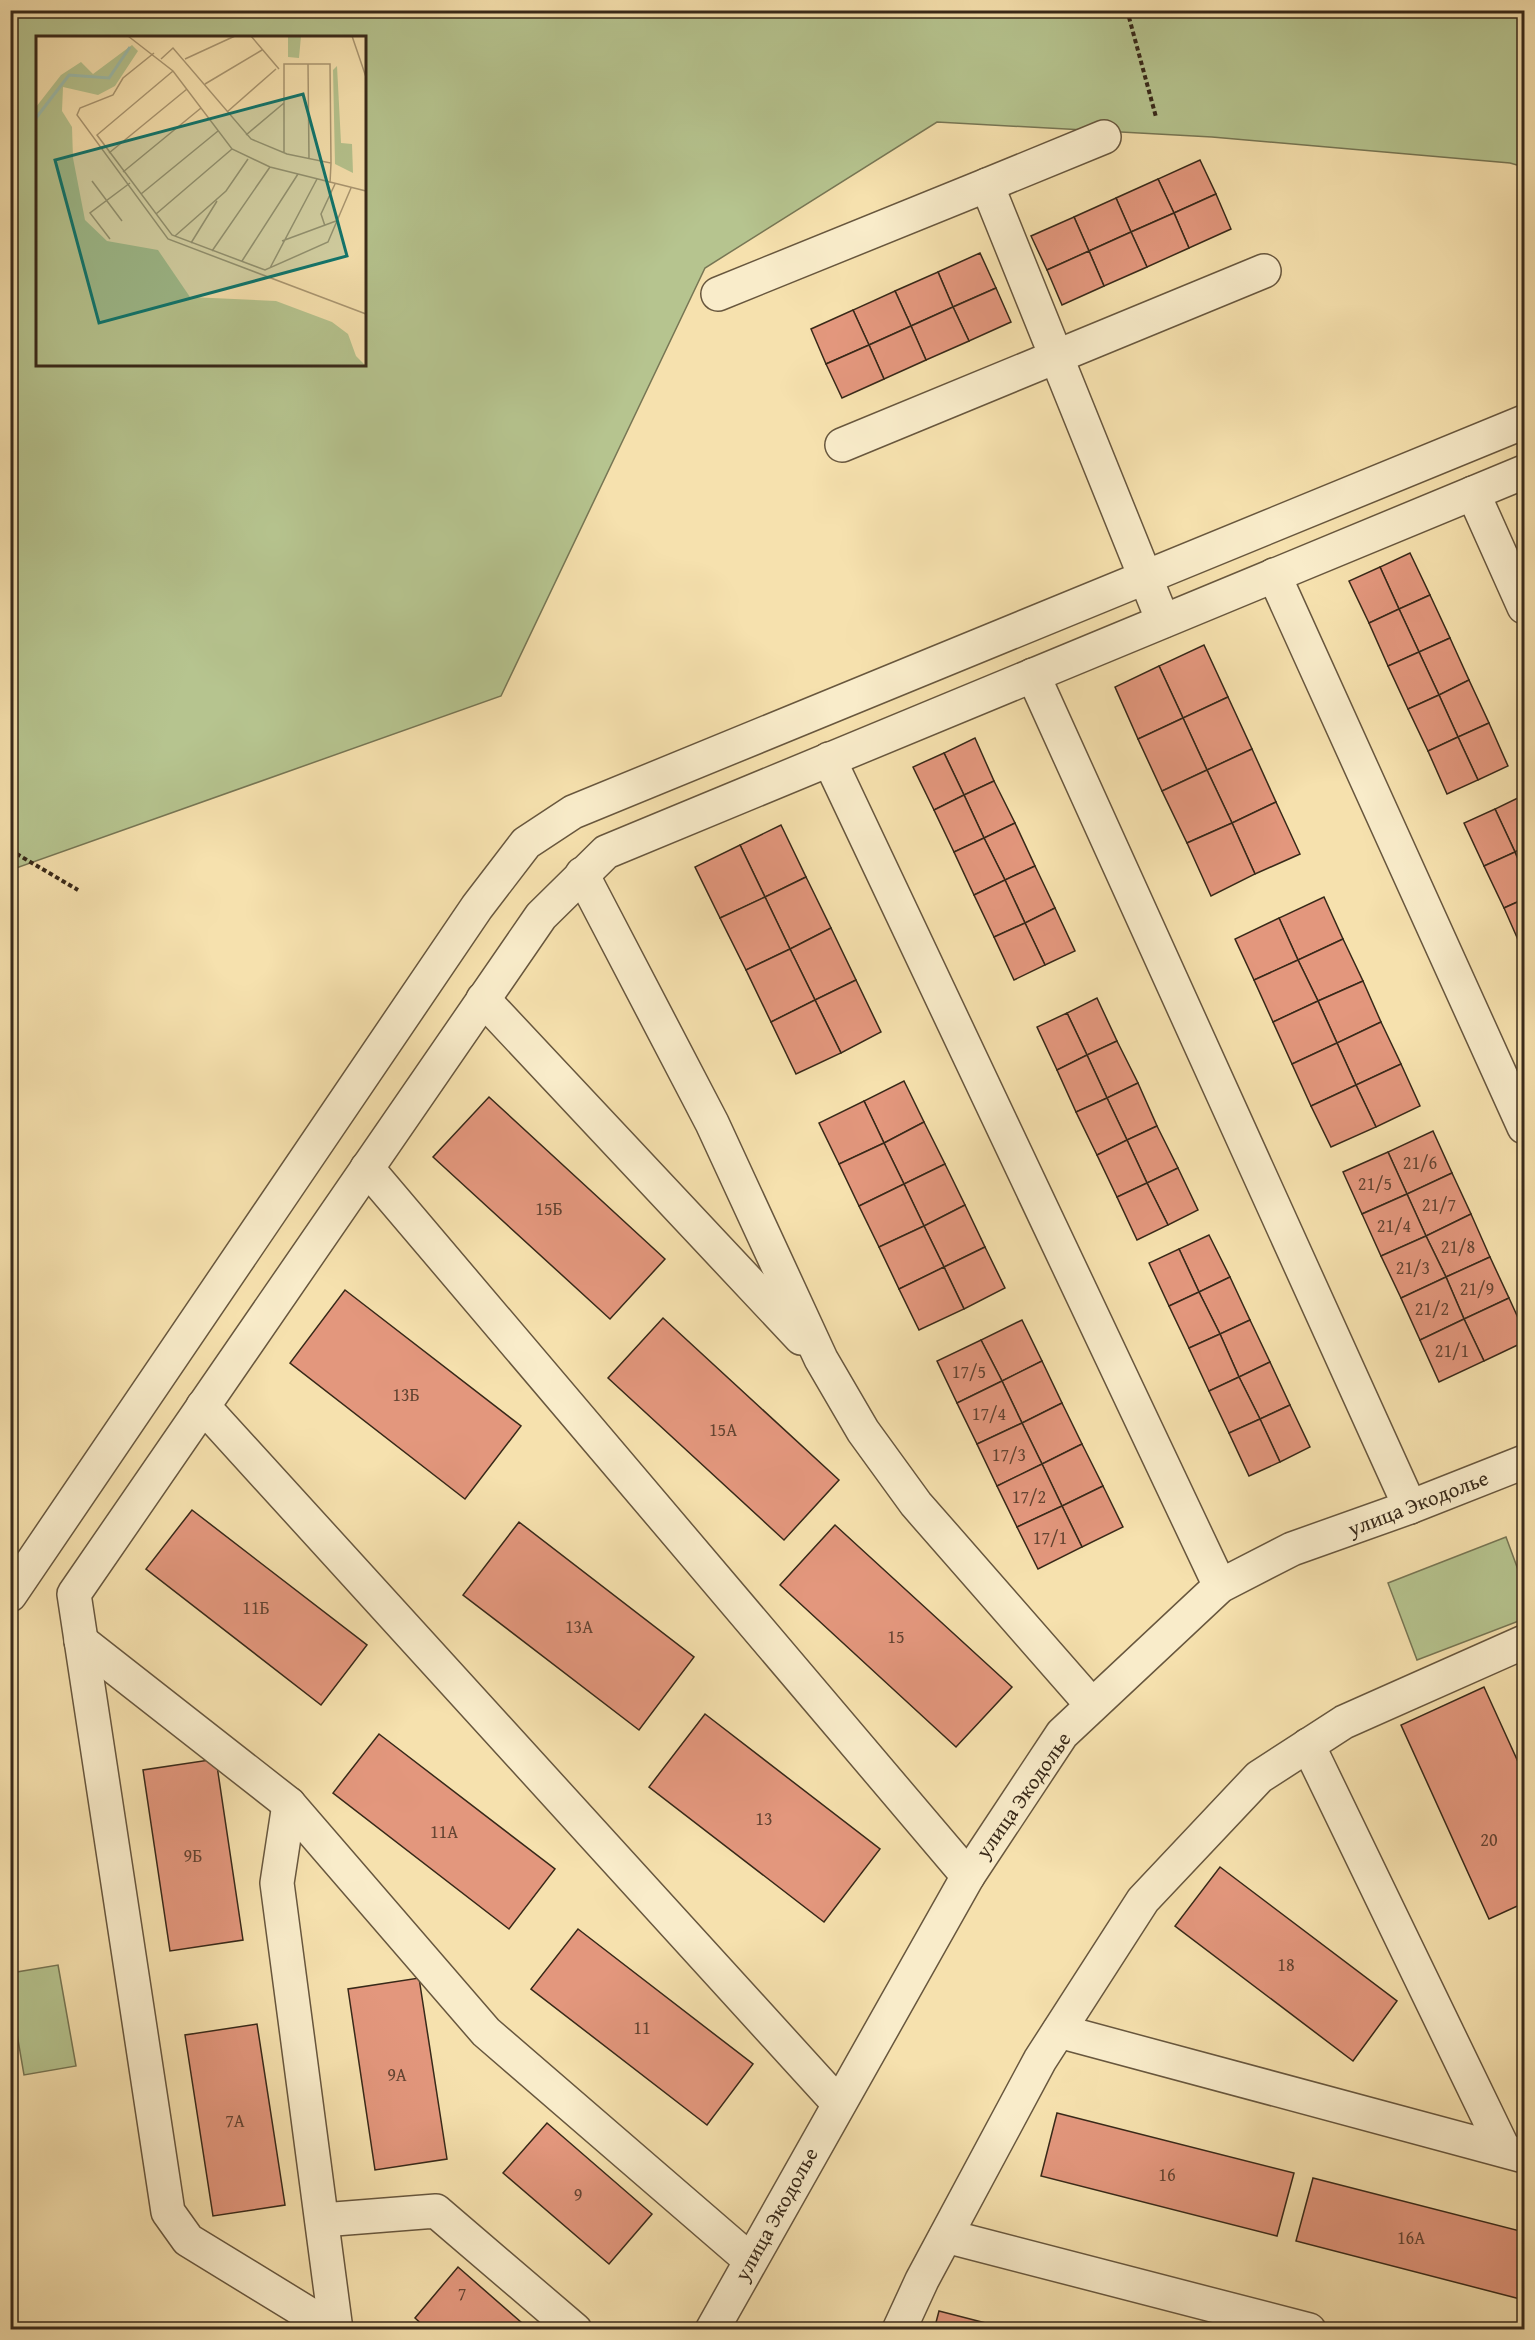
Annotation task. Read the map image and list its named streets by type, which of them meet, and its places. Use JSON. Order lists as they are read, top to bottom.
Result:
{
  "streets": {
    "street": ["улица Экодолье"]
  },
  "house_numbers": [
    "21/6",
    "21/5",
    "21/7",
    "15Б",
    "21/4",
    "21/8",
    "21/3",
    "21/9",
    "21/2",
    "21/1",
    "17/5",
    "13Б",
    "17/4",
    "15А",
    "17/3",
    "17/2",
    "17/1",
    "11Б",
    "13А",
    "15",
    "13",
    "11А",
    "20",
    "9Б",
    "18",
    "11",
    "9А",
    "7А",
    "16",
    "9",
    "16А",
    "7"
  ]
}
